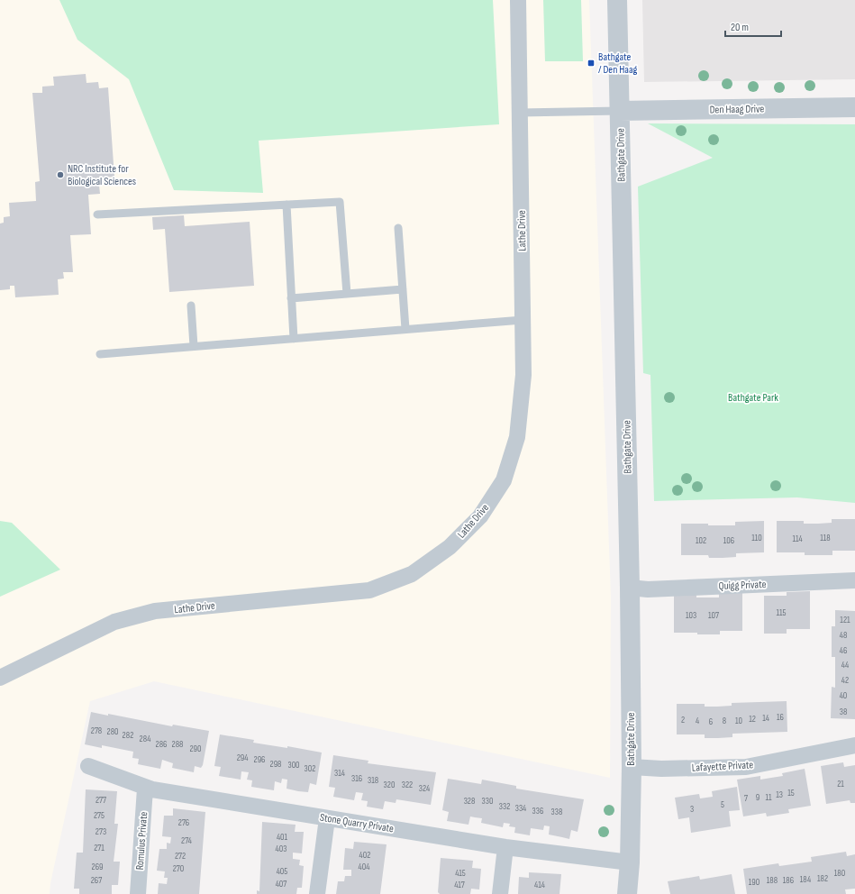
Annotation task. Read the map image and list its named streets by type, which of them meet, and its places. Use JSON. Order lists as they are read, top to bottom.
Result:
{
  "streets": {
    "street": [
      "Den Haag Drive",
      "Bathgate Drive",
      "Lathe Drive",
      "Quigg Private",
      "Lafayette Private",
      "Stone Quarry Private",
      "Romulus Private"
    ]
  },
  "crossings": [
    ["Den Haag Drive", "Bathgate Drive"],
    ["Bathgate Drive", "Quigg Private"],
    ["Bathgate Drive", "Lafayette Private"],
    ["Bathgate Drive", "Stone Quarry Private"],
    ["Stone Quarry Private", "Romulus Private"]
  ],
  "parks": ["Bathgate Park"],
  "places": {
    "transit": ["Bathgate / Den Haag"],
    "other": ["NRC Institute for Biological Sciences"]
  },
  "house_numbers": [
    "110",
    "118",
    "114",
    "102",
    "106",
    "115",
    "103",
    "107",
    "121",
    "48",
    "46",
    "44",
    "42",
    "40",
    "38",
    "16",
    "14",
    "12",
    "2",
    "4",
    "8",
    "10",
    "6",
    "278",
    "280",
    "282",
    "284",
    "286",
    "288",
    "290",
    "294",
    "296",
    "298",
    "300",
    "302",
    "314",
    "316",
    "318",
    "21",
    "320",
    "322",
    "324",
    "15",
    "13",
    "9",
    "11",
    "7",
    "277",
    "328",
    "330",
    "5",
    "332",
    "334",
    "3",
    "336",
    "338",
    "275",
    "276",
    "273",
    "401",
    "274",
    "271",
    "403",
    "402",
    "272",
    "269",
    "404",
    "270",
    "405",
    "415",
    "180",
    "182",
    "184",
    "267",
    "188",
    "186",
    "190",
    "407",
    "417",
    "414"
  ],
  "scale_bar": "20 m"
}
